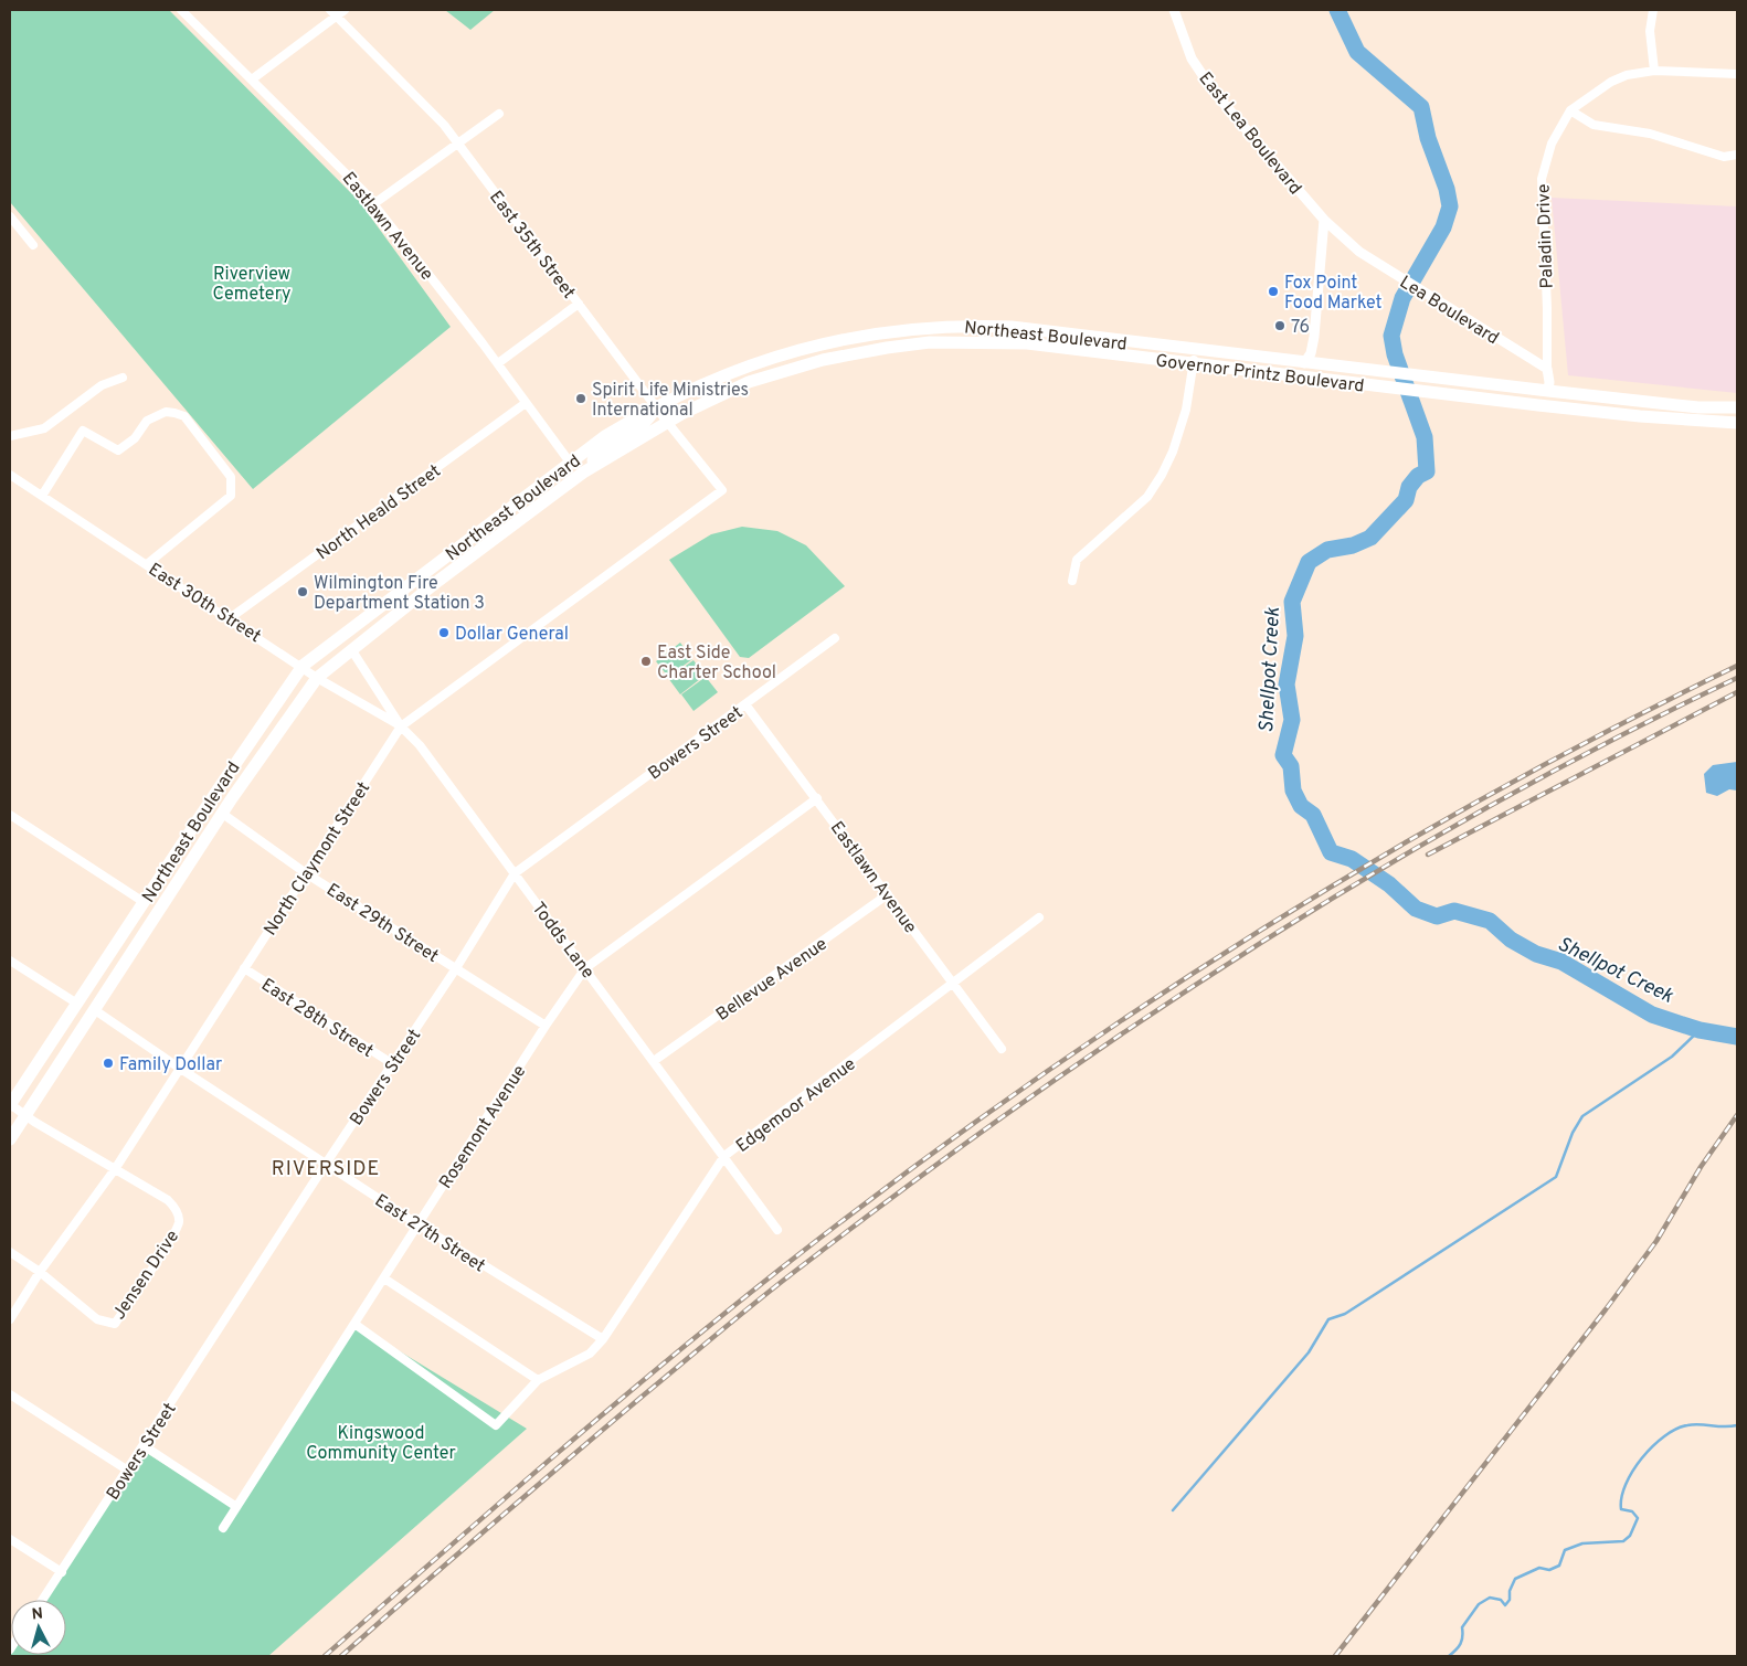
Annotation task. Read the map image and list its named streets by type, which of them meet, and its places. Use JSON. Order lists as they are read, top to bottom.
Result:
{
  "streets": {
    "main road": ["Northeast Boulevard", "Governor Printz Boulevard"],
    "street": [
      "East Lea Boulevard",
      "Eastlawn Avenue",
      "Paladin Drive",
      "East 35th Street",
      "Lea Boulevard",
      "North Heald Street",
      "East 30th Street",
      "Bowers Street",
      "North Claymont Street",
      "East 29th Street",
      "Todds Lane",
      "Bellevue Avenue",
      "East 28th Street",
      "Edgemoor Avenue",
      "Rosemont Avenue",
      "East 27th Street",
      "Jensen Drive"
    ]
  },
  "crossings": [
    ["East Lea Boulevard", "Lea Boulevard"],
    ["Eastlawn Avenue", "Northeast Boulevard"],
    ["Eastlawn Avenue", "North Heald Street"],
    ["Eastlawn Avenue", "Bowers Street"],
    ["Eastlawn Avenue", "Bellevue Avenue"],
    ["Eastlawn Avenue", "Edgemoor Avenue"],
    ["Eastlawn Avenue", "Rosemont Avenue"],
    ["Paladin Drive", "Lea Boulevard"],
    ["East 35th Street", "Northeast Boulevard"],
    ["East 35th Street", "Governor Printz Boulevard"],
    ["East 35th Street", "North Claymont Street"],
    ["Northeast Boulevard", "Governor Printz Boulevard"],
    ["Northeast Boulevard", "East 30th Street"],
    ["Northeast Boulevard", "East 29th Street"],
    ["Northeast Boulevard", "East 27th Street"],
    ["Governor Printz Boulevard", "East 30th Street"],
    ["Governor Printz Boulevard", "Todds Lane"],
    ["North Heald Street", "East 30th Street"],
    ["East 30th Street", "North Claymont Street"],
    ["East 30th Street", "Todds Lane"],
    ["Bowers Street", "East 29th Street"],
    ["Bowers Street", "Todds Lane"],
    ["Bowers Street", "East 28th Street"],
    ["Bowers Street", "East 27th Street"],
    ["North Claymont Street", "East 29th Street"],
    ["North Claymont Street", "Todds Lane"],
    ["North Claymont Street", "East 28th Street"],
    ["North Claymont Street", "East 27th Street"],
    ["North Claymont Street", "Jensen Drive"],
    ["East 29th Street", "Rosemont Avenue"],
    ["Todds Lane", "Bellevue Avenue"],
    ["Todds Lane", "Edgemoor Avenue"],
    ["Todds Lane", "Rosemont Avenue"],
    ["Edgemoor Avenue", "East 27th Street"],
    ["Rosemont Avenue", "East 27th Street"]
  ],
  "districts": ["RIVERSIDE"],
  "water": ["Shellpot Creek"],
  "parks": ["Riverview Cemetery", "Kingswood Community Center"],
  "places": [
    "Fox Point Food Market",
    "76",
    "Spirit Life Ministries International",
    "Wilmington Fire Department Station 3",
    "Dollar General",
    "East Side Charter School",
    "Family Dollar"
  ],
  "north": "top"
}
